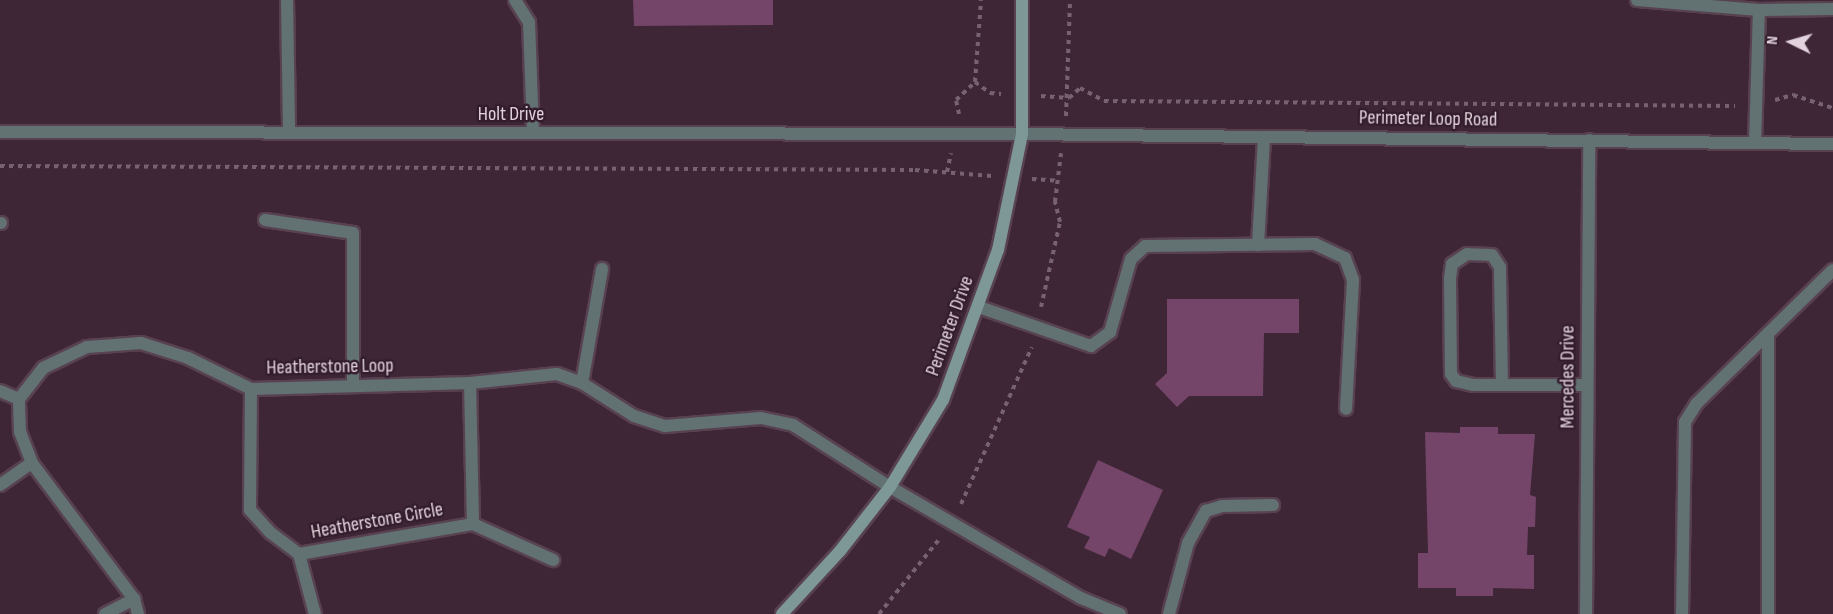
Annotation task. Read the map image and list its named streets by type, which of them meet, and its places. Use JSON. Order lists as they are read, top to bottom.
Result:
{
  "streets": {
    "main road": ["Perimeter Drive"],
    "street": [
      "Holt Drive",
      "Perimeter Loop Road",
      "Heatherstone Loop",
      "Mercedes Drive",
      "Heatherstone Circle"
    ]
  },
  "crossings": [
    ["Holt Drive", "Perimeter Loop Road"],
    ["Holt Drive", "Perimeter Drive"],
    ["Perimeter Loop Road", "Perimeter Drive"],
    ["Perimeter Loop Road", "Mercedes Drive"],
    ["Perimeter Drive", "Heatherstone Loop"],
    ["Heatherstone Loop", "Heatherstone Circle"]
  ],
  "north": "left"
}
